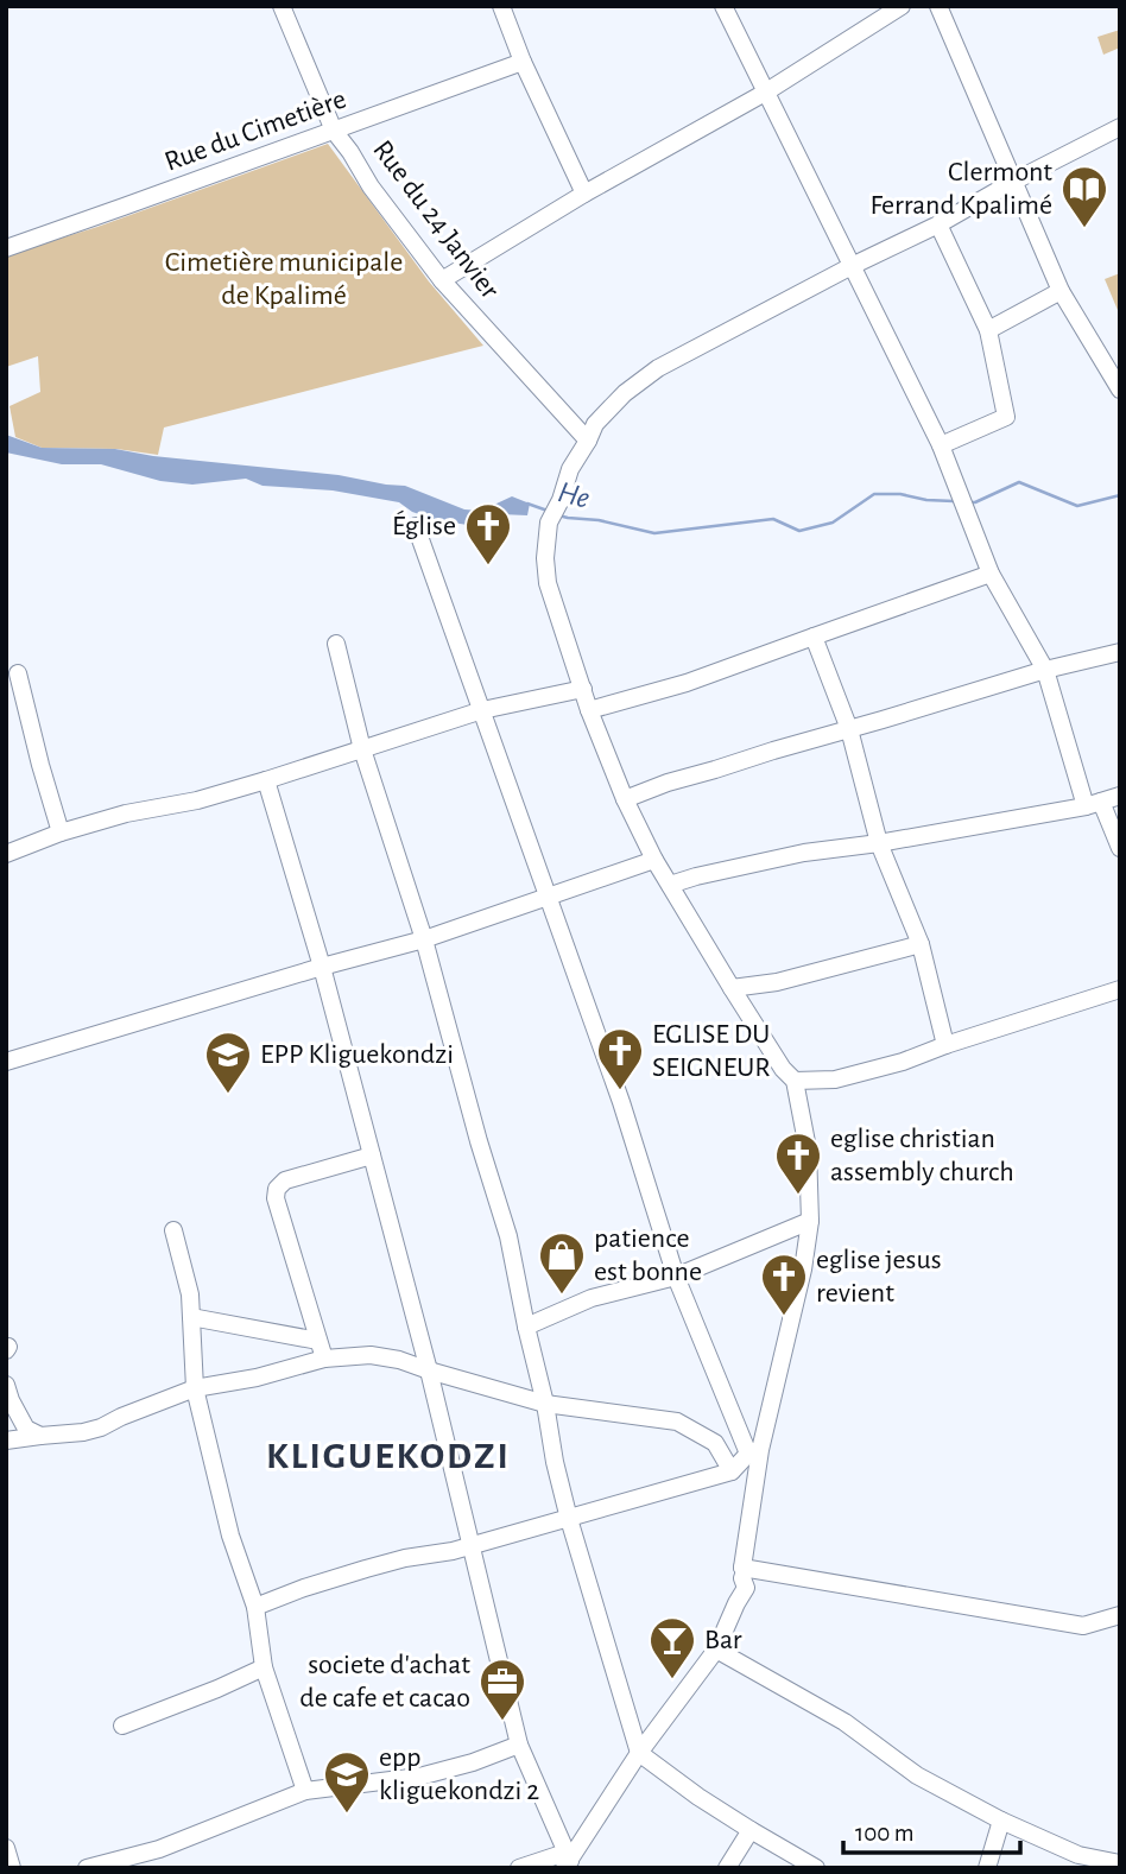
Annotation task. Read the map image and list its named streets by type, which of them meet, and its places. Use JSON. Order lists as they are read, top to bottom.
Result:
{
  "streets": {
    "street": ["Rue du Cimetière", "Rue du 24 Janvier"]
  },
  "crossings": [
    ["Rue du Cimetière", "Rue du 24 Janvier"]
  ],
  "districts": ["KLIGUEKODZI"],
  "water": ["He"],
  "parks": ["Cimetière municipale de Kpalimé"],
  "places": {
    "library": ["Clermont Ferrand Kpalimé"],
    "church": [
      "Église",
      "EGLISE DU SEIGNEUR",
      "eglise christian assembly church",
      "eglise jesus revient"
    ],
    "school or university": ["EPP Kliguekondzi", "epp kliguekondzi 2"],
    "shop": ["patience est bonne"],
    "bar": ["Bar"],
    "office": ["societe d'achat de cafe et cacao"]
  },
  "scale_bar": "100 m"
}
